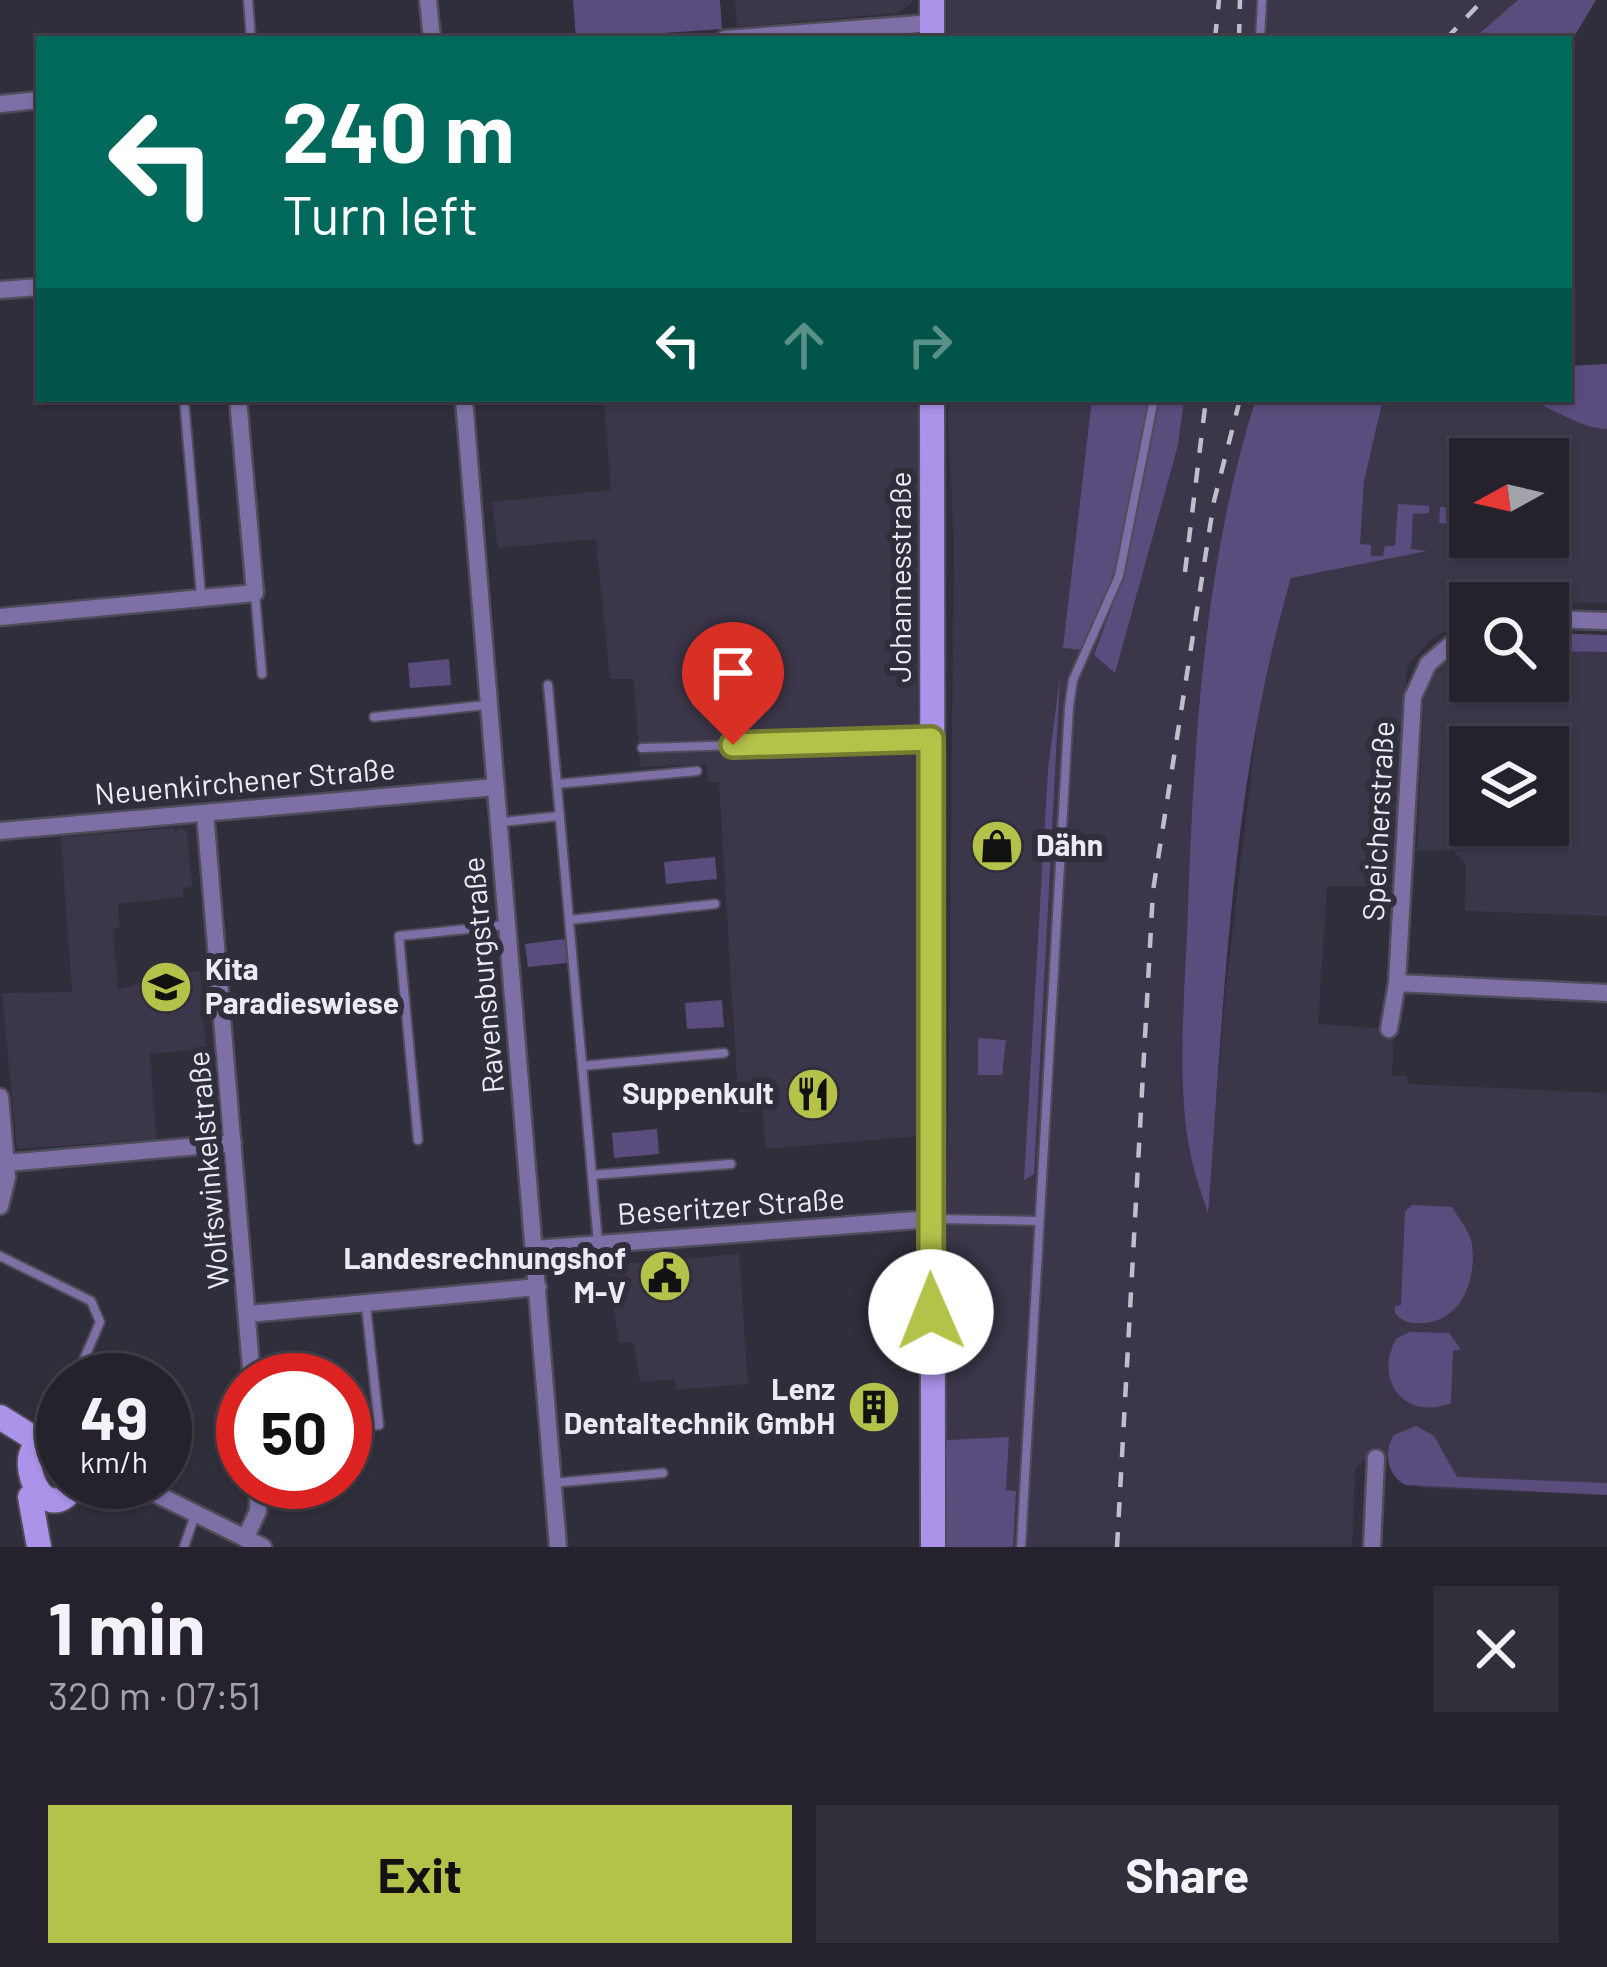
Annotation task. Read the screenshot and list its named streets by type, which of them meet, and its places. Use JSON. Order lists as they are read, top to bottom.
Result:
{
  "streets": {
    "main road": ["Johannesstraße"],
    "street": [
      "Neuenkirchener Straße",
      "Speicherstraße",
      "Ravensburgstraße",
      "Wolfswinkelstraße",
      "Beseritzer Straße"
    ]
  },
  "crossings": [
    ["Johannesstraße", "Beseritzer Straße"],
    ["Neuenkirchener Straße", "Ravensburgstraße"],
    ["Neuenkirchener Straße", "Wolfswinkelstraße"],
    ["Ravensburgstraße", "Beseritzer Straße"]
  ],
  "places": {
    "shop": ["Dähn"],
    "school or university": ["Kita Paradieswiese"],
    "restaurant": ["Suppenkult"],
    "public building": ["Landesrechnungshof M-V"],
    "building": ["Lenz Dentaltechnik GmbH"]
  },
  "north": "left",
  "page": {
    "turn": ["240 m", "Turn left"],
    "speed": "49 km/h",
    "limit": "50",
    "heading": ["1 min", "320 m · 07:51"],
    "buttons": ["Exit", "Share"]
  }
}
